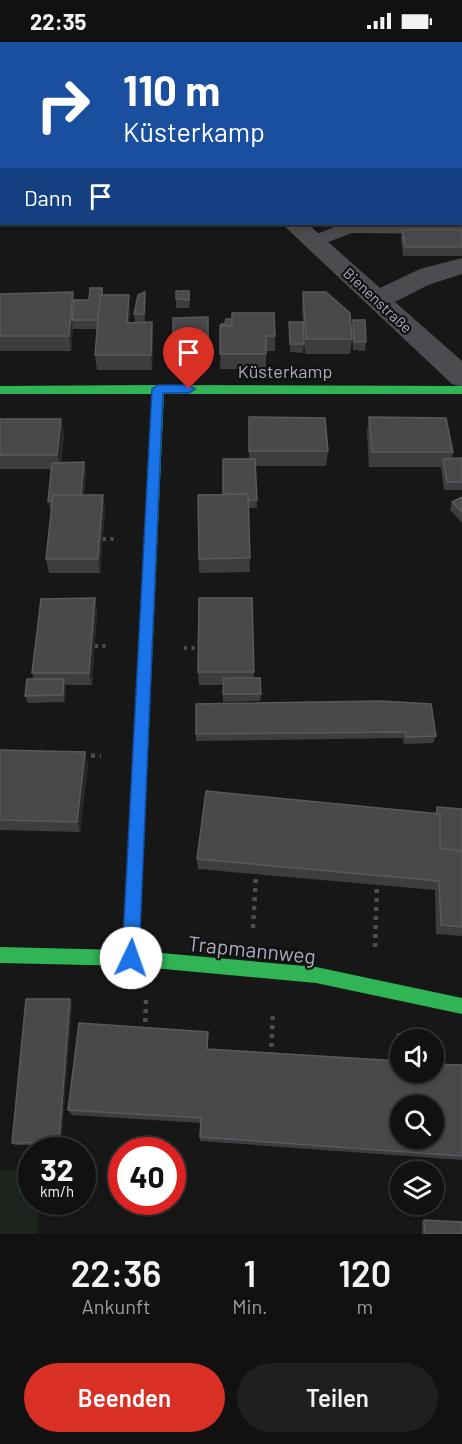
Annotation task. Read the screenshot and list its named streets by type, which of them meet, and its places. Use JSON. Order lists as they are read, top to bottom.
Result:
{
  "streets": {
    "street": ["Bienenstraße", "Küsterkamp", "Trapmannweg"]
  },
  "page": {
    "status": "22:35",
    "turn": ["110 m", "Küsterkamp"],
    "then": "Dann",
    "speed": "32 km/h",
    "limit": "40",
    "eta": [
      "22:36",
      "Ankunft",
      "1",
      "Min.",
      "120",
      "m"
    ],
    "buttons": ["Beenden", "Teilen"]
  }
}
